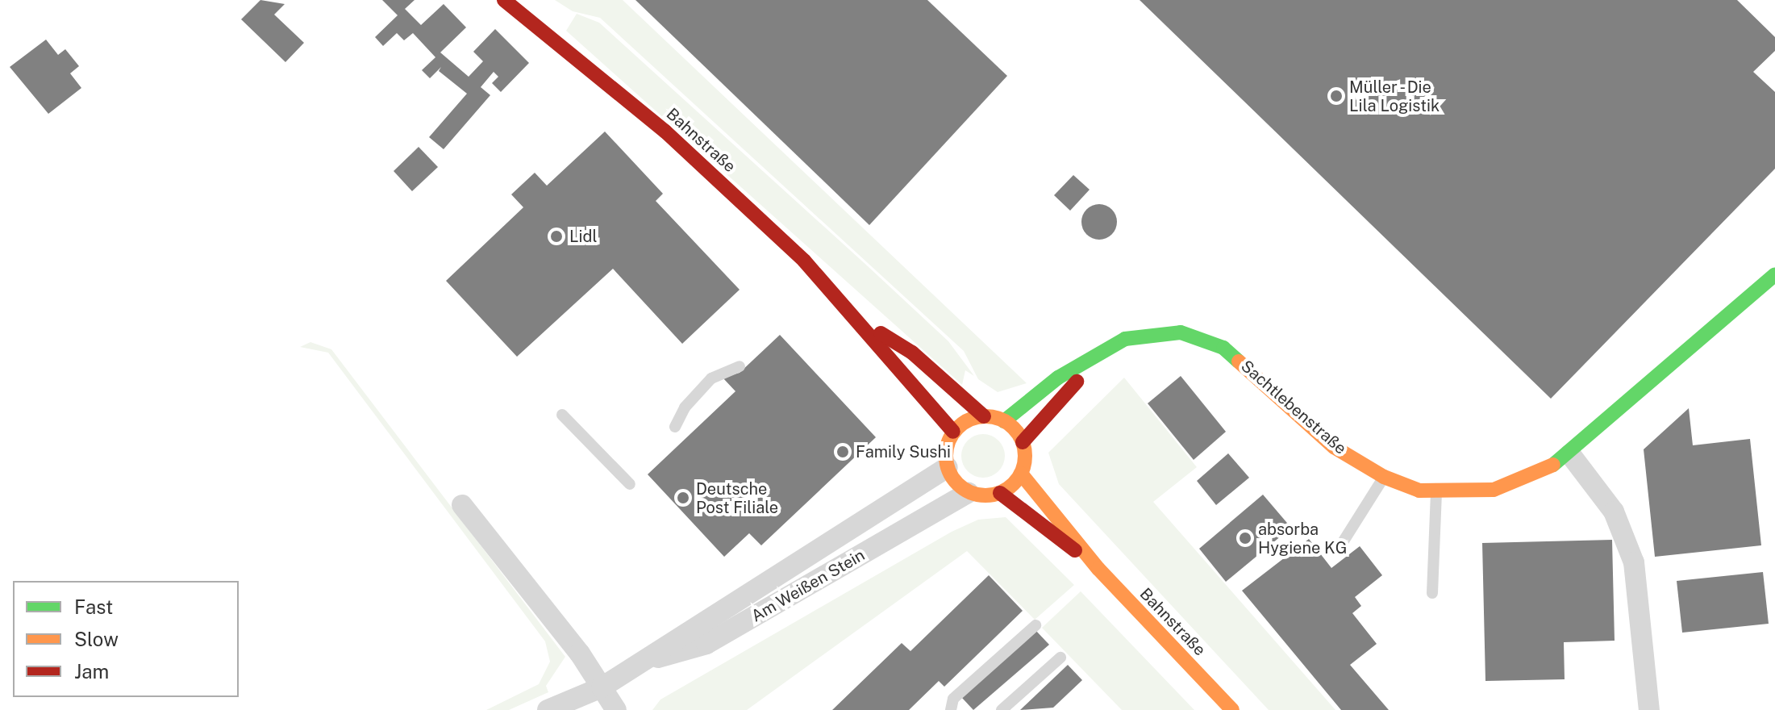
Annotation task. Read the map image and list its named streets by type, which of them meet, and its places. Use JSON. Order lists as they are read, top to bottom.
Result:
{
  "streets": {
    "street": ["Bahnstraße", "Sachtlebenstraße", "Am Weißen Stein"]
  },
  "crossings": [
    ["Bahnstraße", "Sachtlebenstraße"],
    ["Bahnstraße", "Am Weißen Stein"],
    ["Sachtlebenstraße", "Am Weißen Stein"]
  ],
  "places": [
    "Müller - Die Lila Logistik",
    "Lidl",
    "Family Sushi",
    "Deutsche Post Filiale",
    "absorba Hygiene KG"
  ],
  "legend": ["Fast", "Slow", "Jam"]
}
